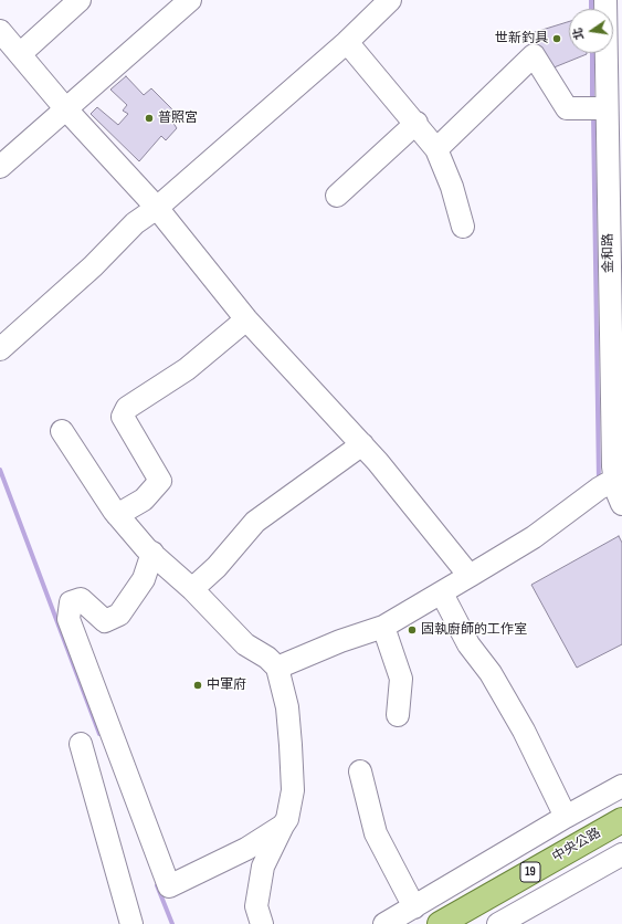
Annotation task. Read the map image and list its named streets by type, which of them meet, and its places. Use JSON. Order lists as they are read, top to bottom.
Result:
{
  "streets": {
    "main road": ["中央公路", "19"],
    "street": ["金和路"]
  },
  "places": [
    "世新釣具",
    "普照宮",
    "固執廚師的工作室",
    "中軍府"
  ],
  "north": "left"
}
